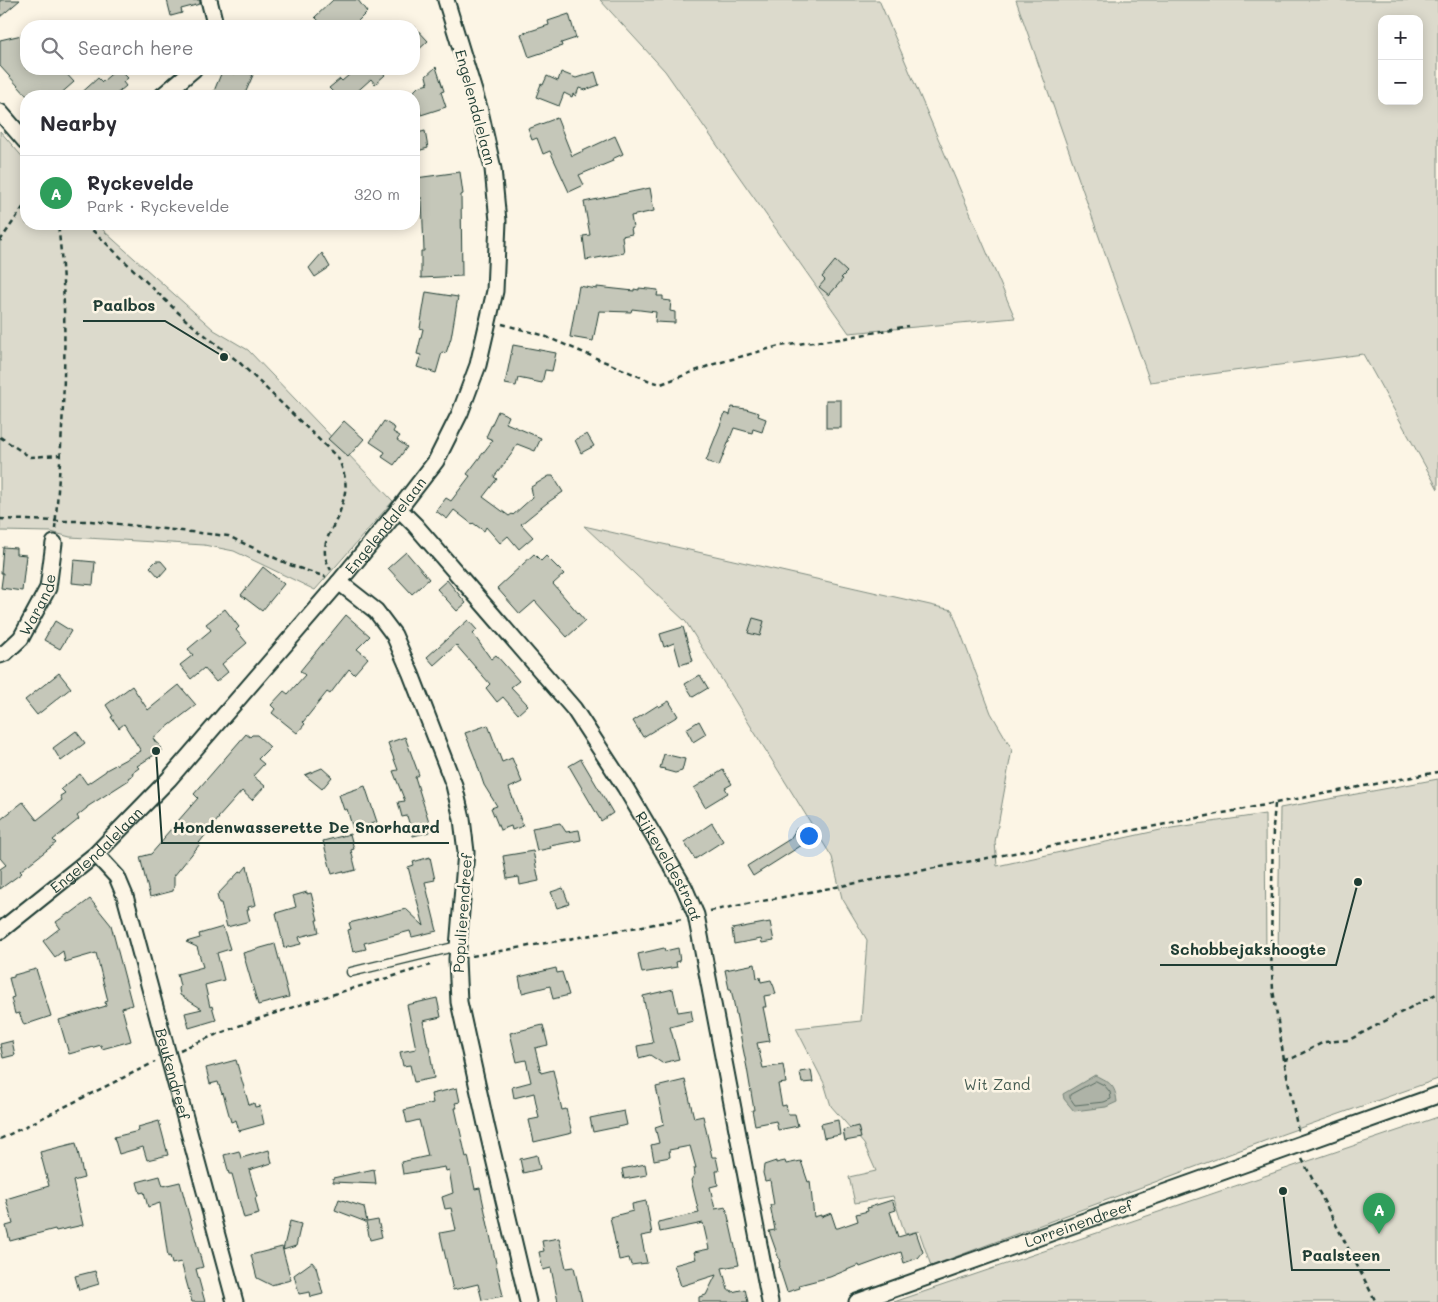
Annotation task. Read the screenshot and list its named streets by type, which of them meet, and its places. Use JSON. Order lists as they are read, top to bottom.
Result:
{
  "streets": {
    "street": [
      "Engelendalelaan",
      "Warande",
      "Rijkeveldestraat",
      "Populierendreef",
      "Beukendreef",
      "Lorreinendreef"
    ]
  },
  "crossings": [
    ["Engelendalelaan", "Rijkeveldestraat"],
    ["Engelendalelaan", "Populierendreef"],
    ["Engelendalelaan", "Beukendreef"]
  ],
  "parks": ["Wit Zand"],
  "places": [
    "Paalbos",
    "Hondenwasserette De Snorhaard",
    "Schobbejakshoogte",
    "Paalsteen"
  ],
  "page": {
    "map_buttons": ["+", "−"],
    "search": "Search here",
    "heading": "Nearby",
    "list": [
      {
        "mark": "A",
        "name": "Ryckevelde",
        "note": "Park · Ryckevelde",
        "value": "320 m"
      }
    ],
    "pins": "A"
  }
}
